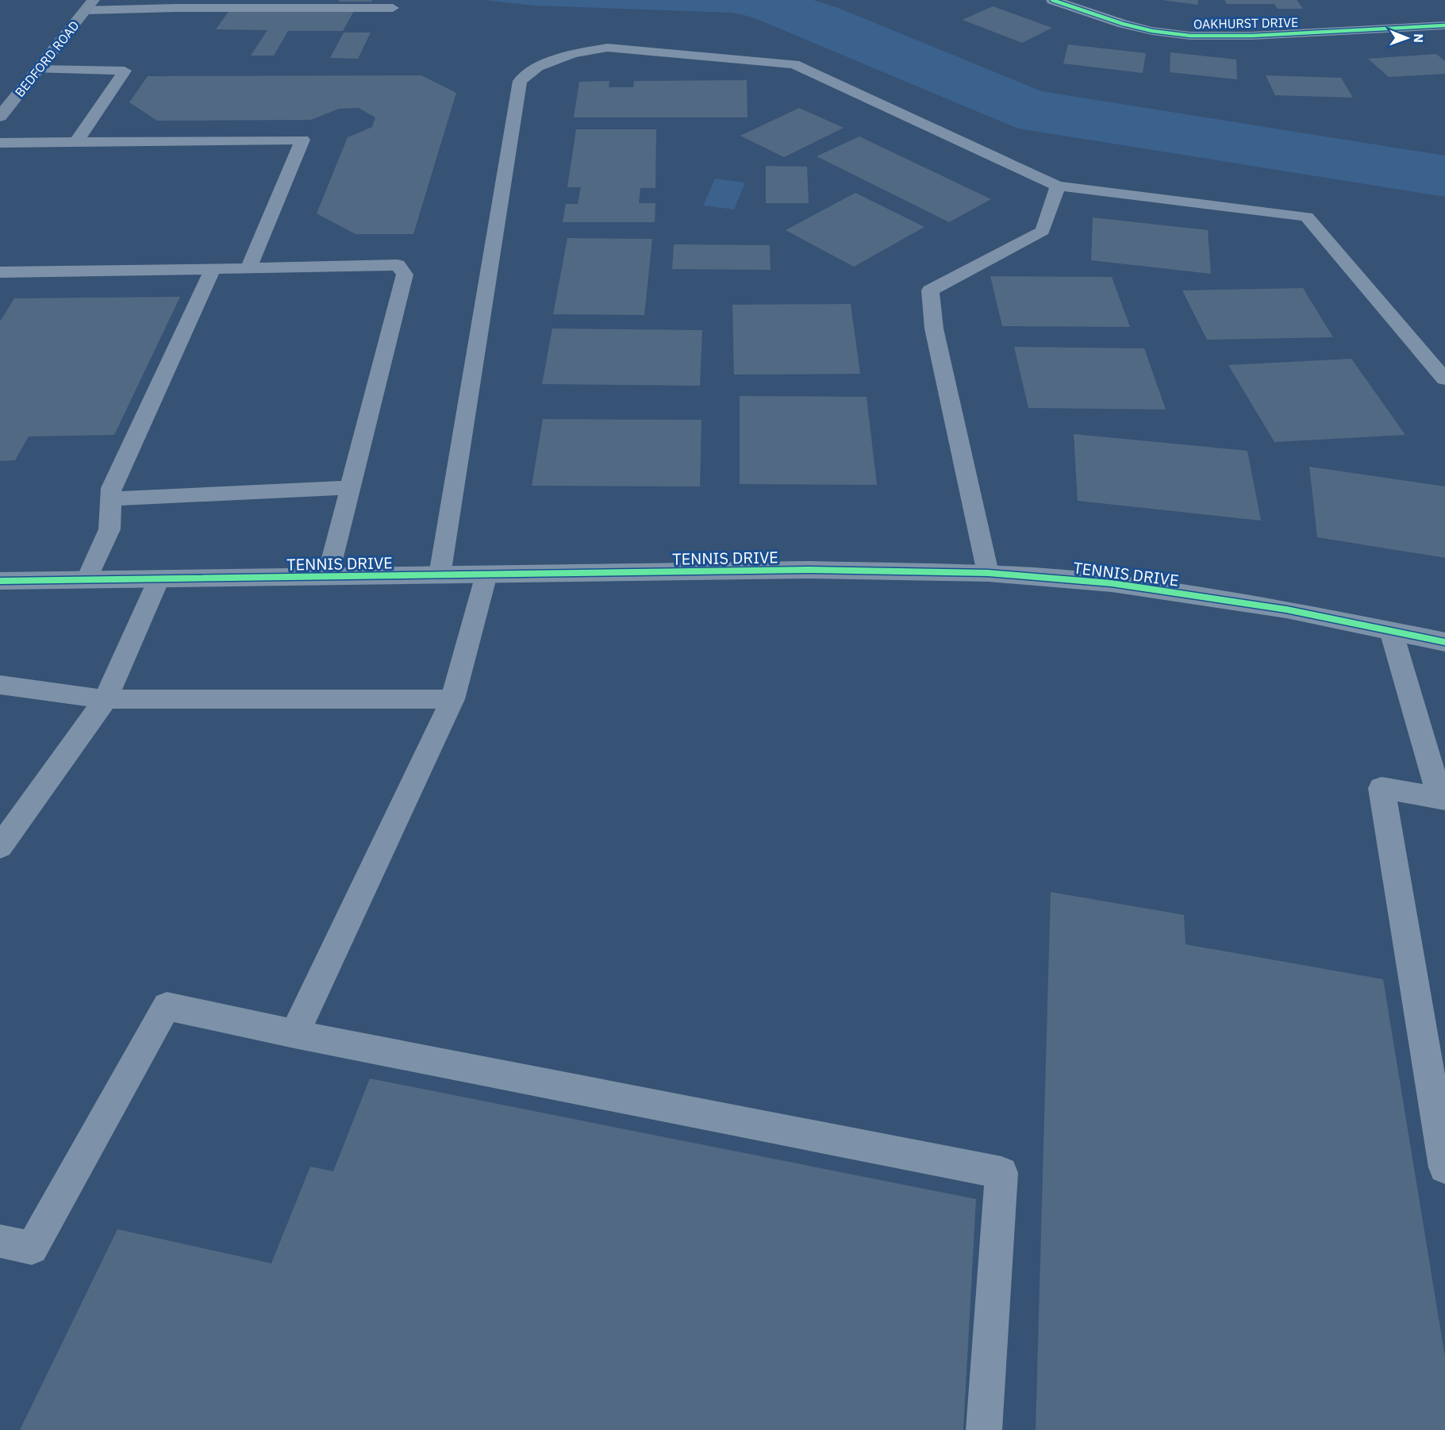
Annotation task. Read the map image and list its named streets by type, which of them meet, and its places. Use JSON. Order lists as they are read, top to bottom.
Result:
{
  "streets": {
    "main road": ["BEDFORD ROAD"],
    "street": ["OAKHURST DRIVE", "TENNIS DRIVE"]
  },
  "north": "right"
}
